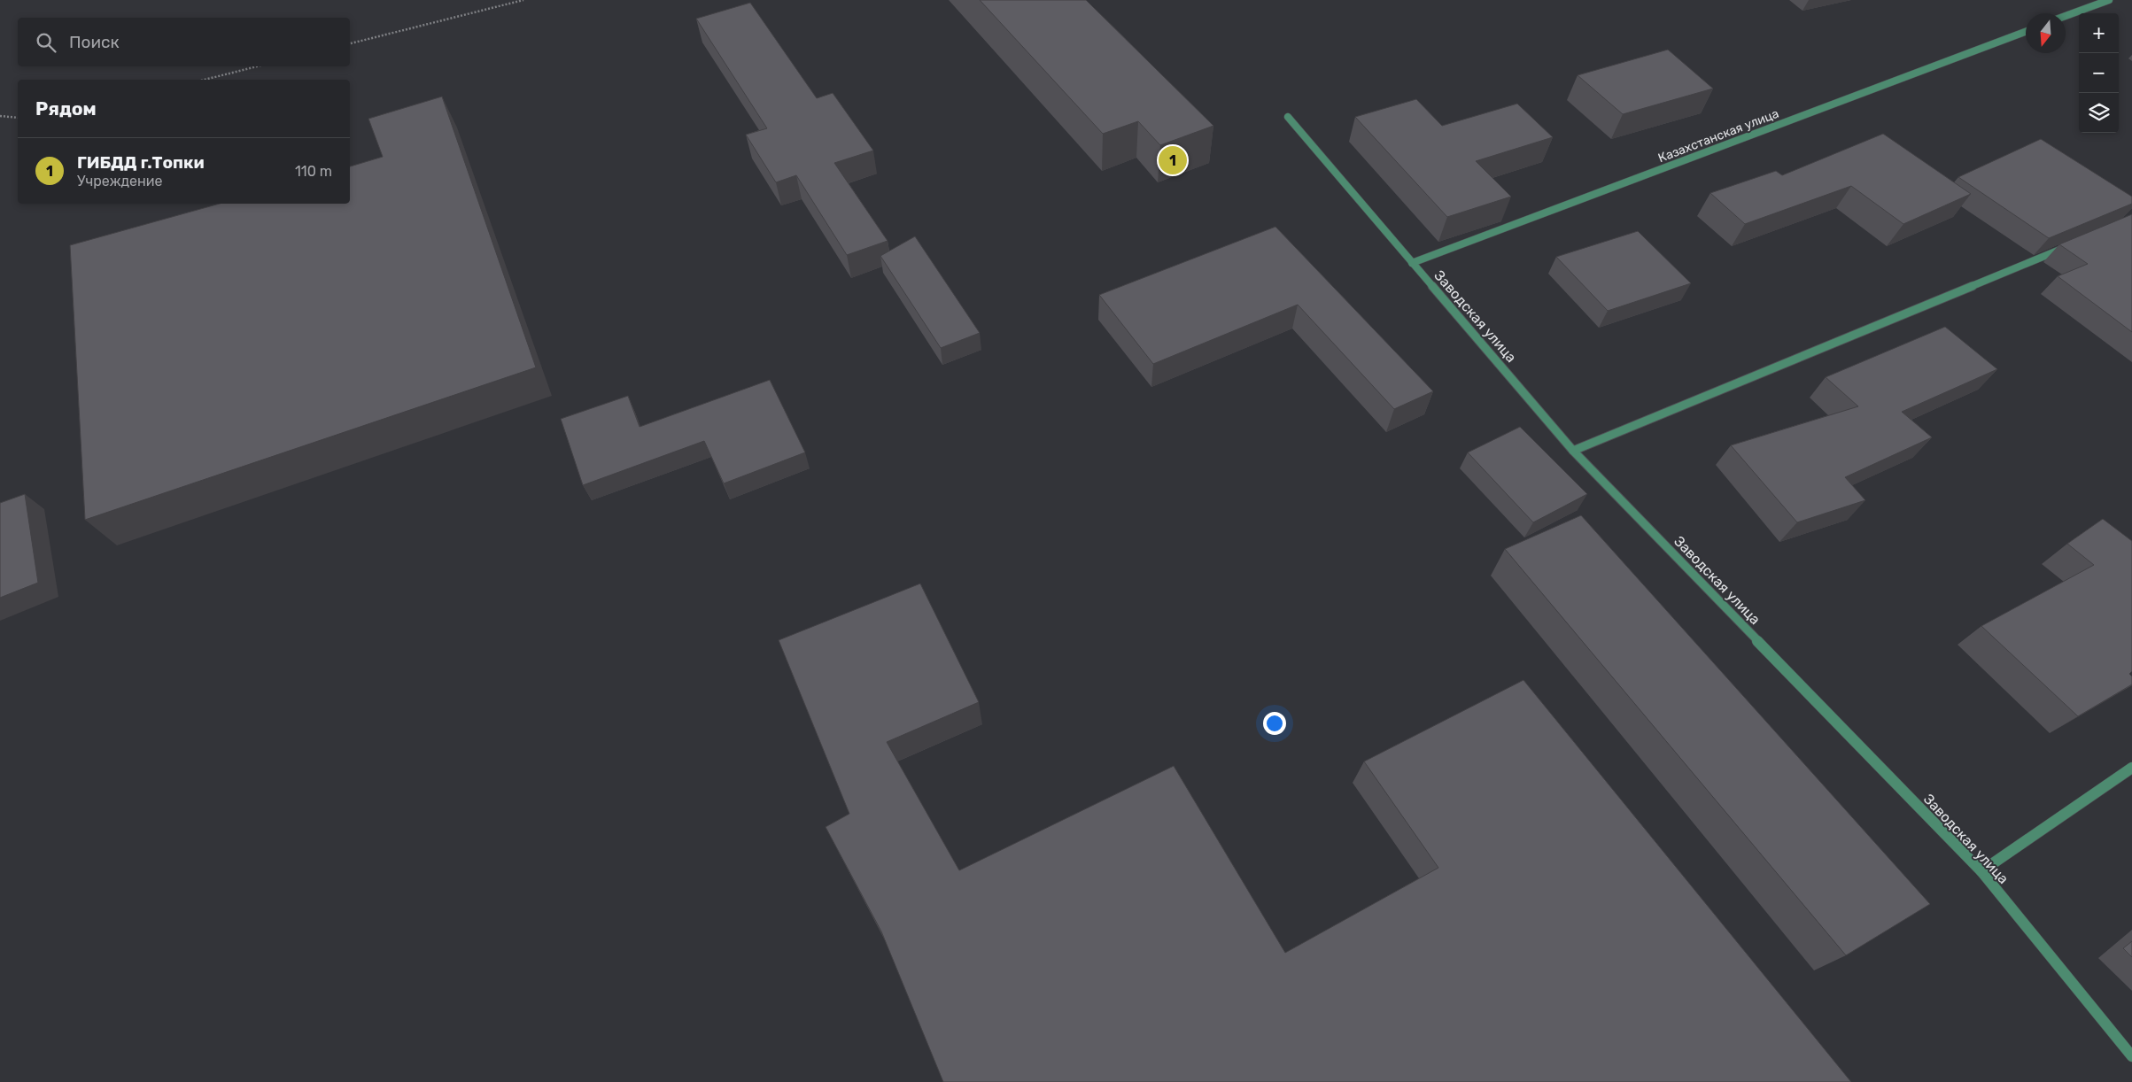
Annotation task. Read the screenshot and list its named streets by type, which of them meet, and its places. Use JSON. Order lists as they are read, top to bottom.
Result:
{
  "streets": {
    "street": ["Казахстанская улица", "Заводская улица"]
  },
  "crossings": [
    ["Казахстанская улица", "Заводская улица"]
  ],
  "north": "bottom",
  "page": {
    "map_buttons": ["+", "−"],
    "search": "Поиск",
    "heading": "Рядом",
    "list": [
      {
        "mark": "1",
        "name": "ГИБДД г.Топки",
        "note": "Учреждение",
        "value": "110 m"
      }
    ],
    "pins": "1"
  }
}
